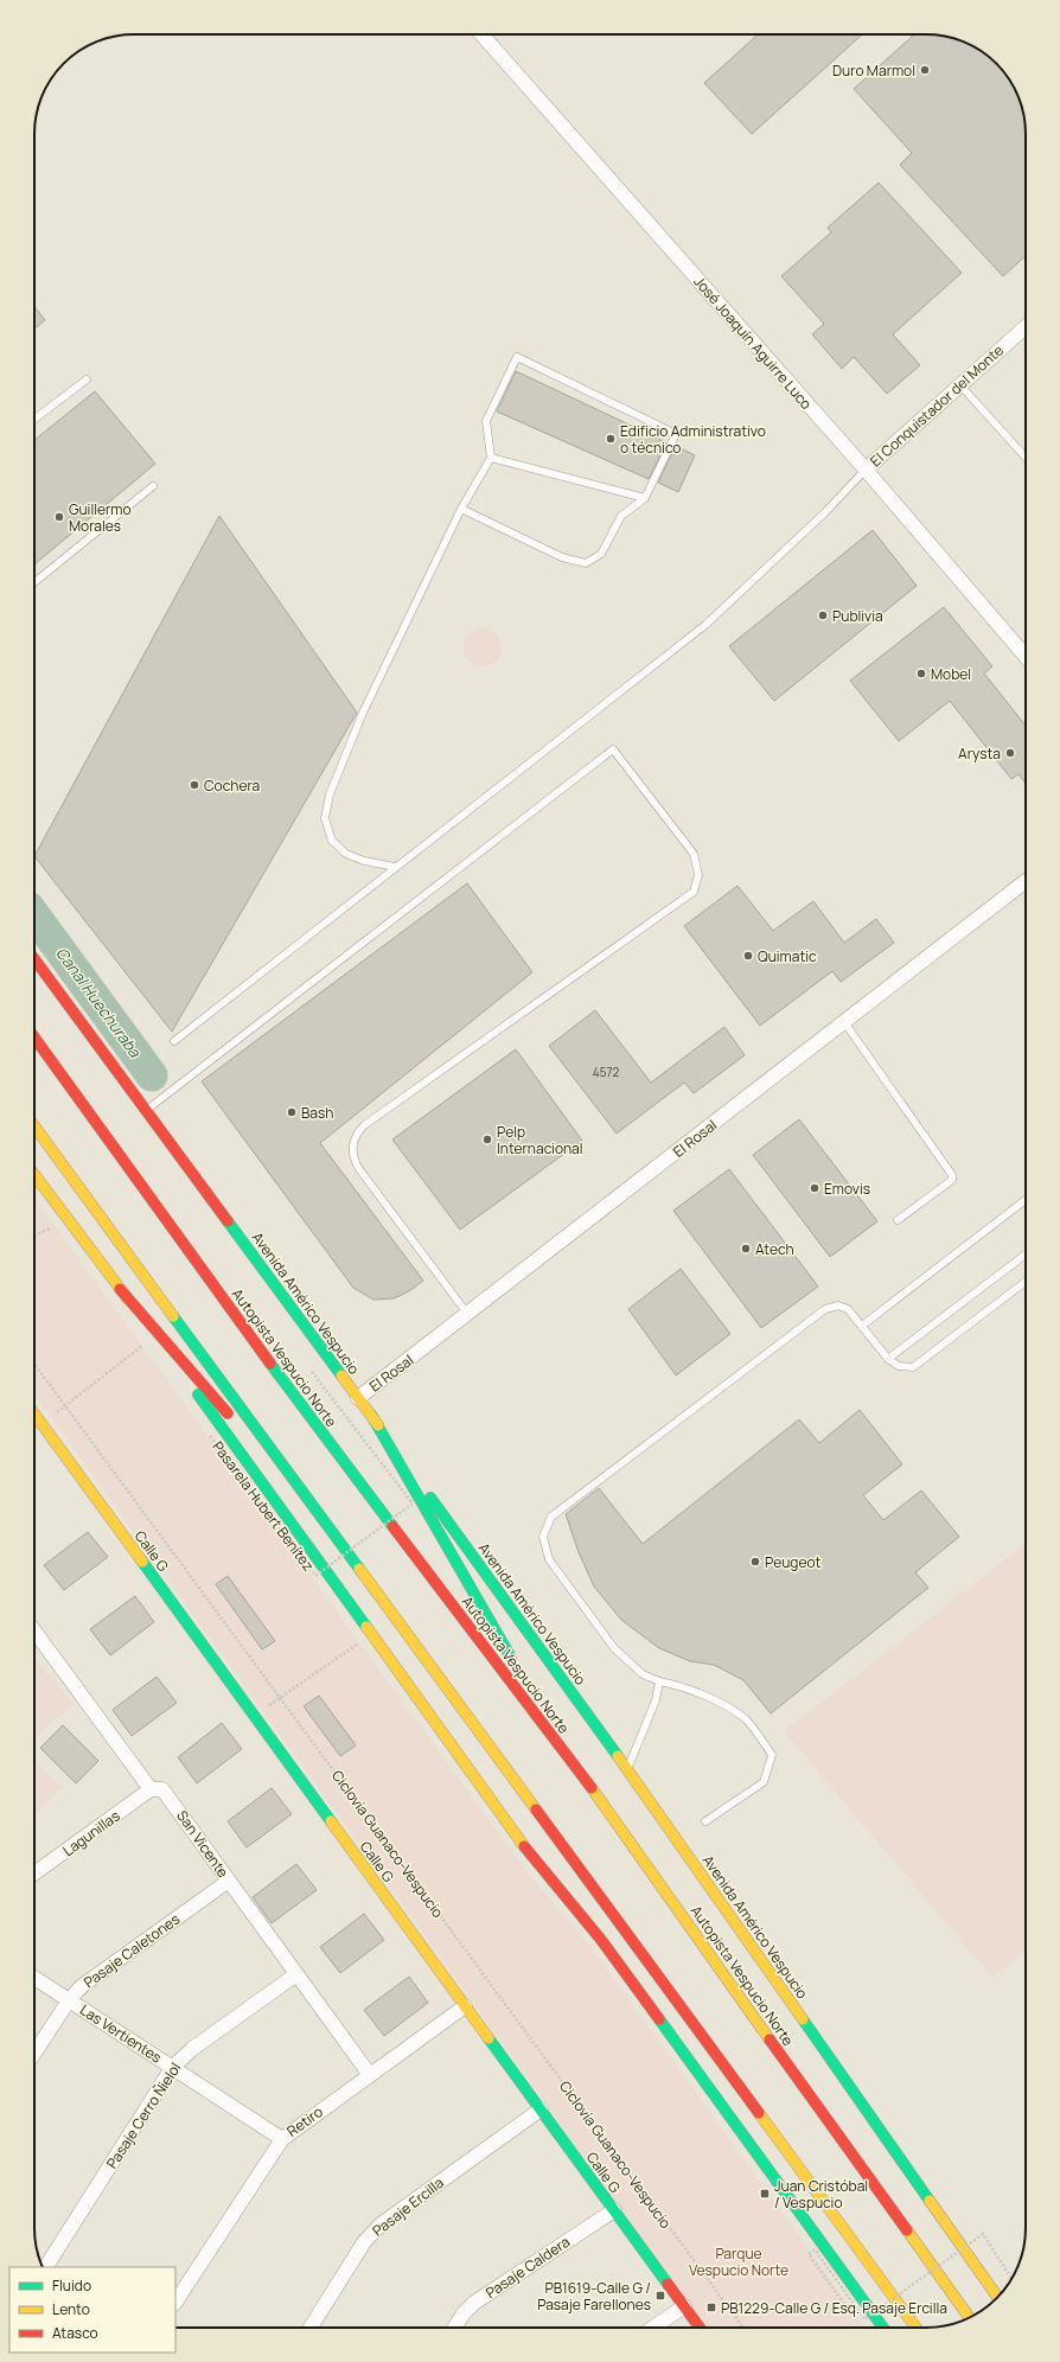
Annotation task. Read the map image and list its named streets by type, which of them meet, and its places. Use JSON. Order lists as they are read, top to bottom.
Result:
{
  "streets": {
    "main road": ["Avenida Américo Vespucio", "Autopista Vespucio Norte", "Calle G"],
    "street": [
      "José Joaquín Aguirre Luco",
      "El Conquistador del Monte",
      "El Rosal",
      "Lagunillas",
      "San Vicente",
      "Pasaje Caletones",
      "Las Vertientes",
      "Pasaje Cerro Ñielol",
      "Retiro",
      "Pasaje Ercilla",
      "Pasaje Caldera"
    ],
    "path": ["Pasarela Hubert Benítez", "Ciclovía Guanaco-Vespucio"]
  },
  "crossings": [
    ["José Joaquín Aguirre Luco", "El Conquistador del Monte"],
    ["El Rosal", "Avenida Américo Vespucio"],
    ["Calle G", "Retiro"],
    ["Calle G", "Pasaje Ercilla"],
    ["Calle G", "Pasaje Caldera"],
    ["Lagunillas", "San Vicente"],
    ["San Vicente", "Pasaje Caletones"],
    ["San Vicente", "Pasaje Cerro Ñielol"],
    ["San Vicente", "Retiro"],
    ["Pasaje Caletones", "Las Vertientes"],
    ["Las Vertientes", "Pasaje Cerro Ñielol"],
    ["Las Vertientes", "Retiro"]
  ],
  "water": ["Canal Huechuraba"],
  "parks": ["Parque Vespucio Norte"],
  "places": {
    "other": [
      "Duro Marmol",
      "Edificio Administrativo o técnico",
      "Guillermo Morales",
      "Publivia",
      "Mobel",
      "Arysta",
      "Cochera",
      "Quimatic",
      "Bash",
      "Pelp Internacional",
      "Emovis",
      "Atech",
      "Peugeot"
    ],
    "transit": ["Juan Cristóbal / Vespucio", "PB1619-Calle G / Pasaje Farellones", "PB1229-Calle G / Esq. Pasaje Ercilla"]
  },
  "house_numbers": ["4572"],
  "legend": ["Fluido", "Lento", "Atasco"]
}
